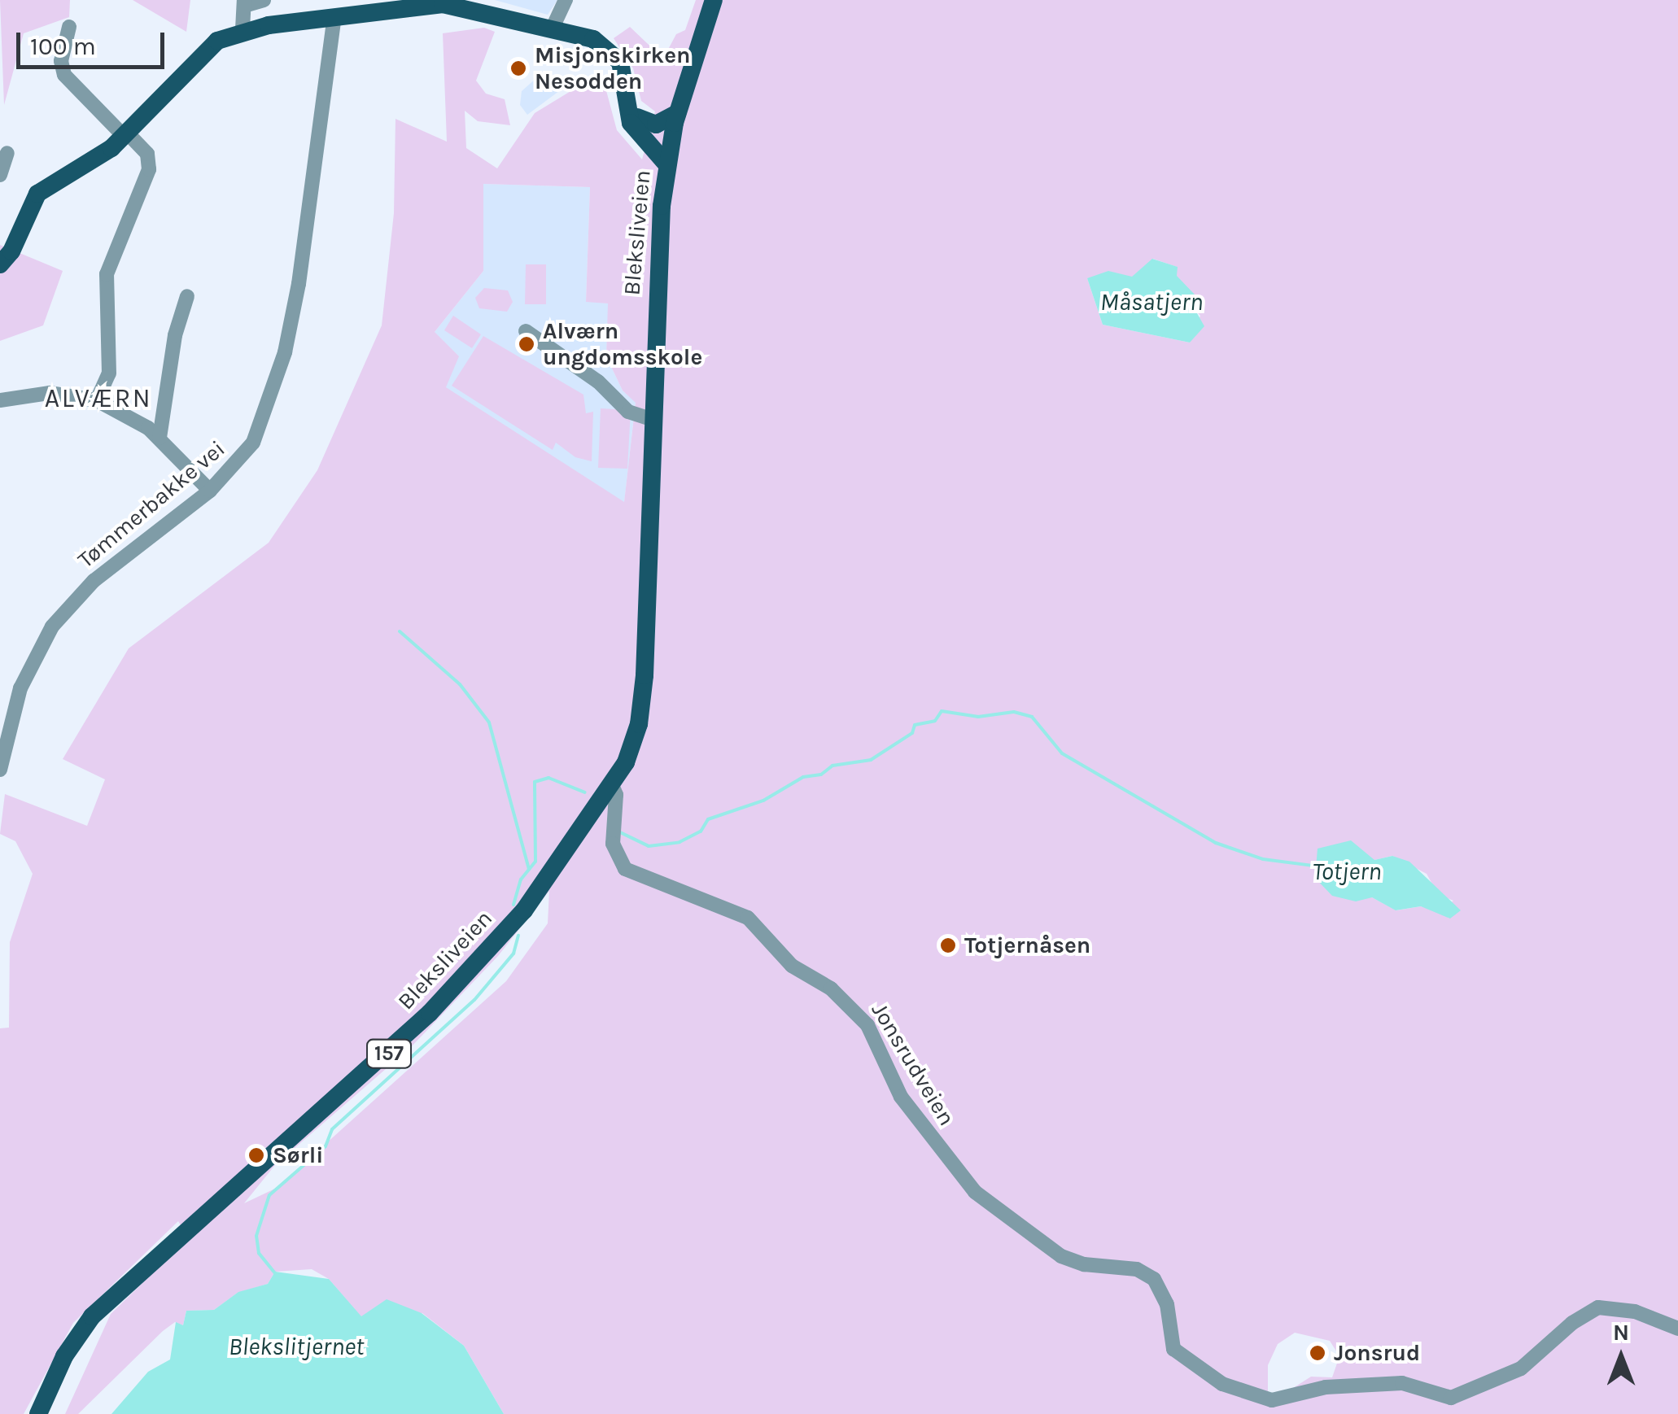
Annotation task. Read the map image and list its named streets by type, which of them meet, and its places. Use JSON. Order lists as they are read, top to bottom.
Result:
{
  "streets": {
    "main road": ["Bleksliveien", "157"],
    "street": ["Tømmerbakke vei", "Jonsrudveien"]
  },
  "crossings": [
    ["Bleksliveien", "157"],
    ["Bleksliveien", "Jonsrudveien"]
  ],
  "districts": ["ALVÆRN"],
  "water": ["Måsatjern", "Totjern", "Blekslitjernet"],
  "places": [
    "Misjonskirken Nesodden",
    "Alværn ungdomsskole",
    "Totjernåsen",
    "Sørli",
    "Jonsrud"
  ],
  "scale_bar": "100 m",
  "north": "top"
}
